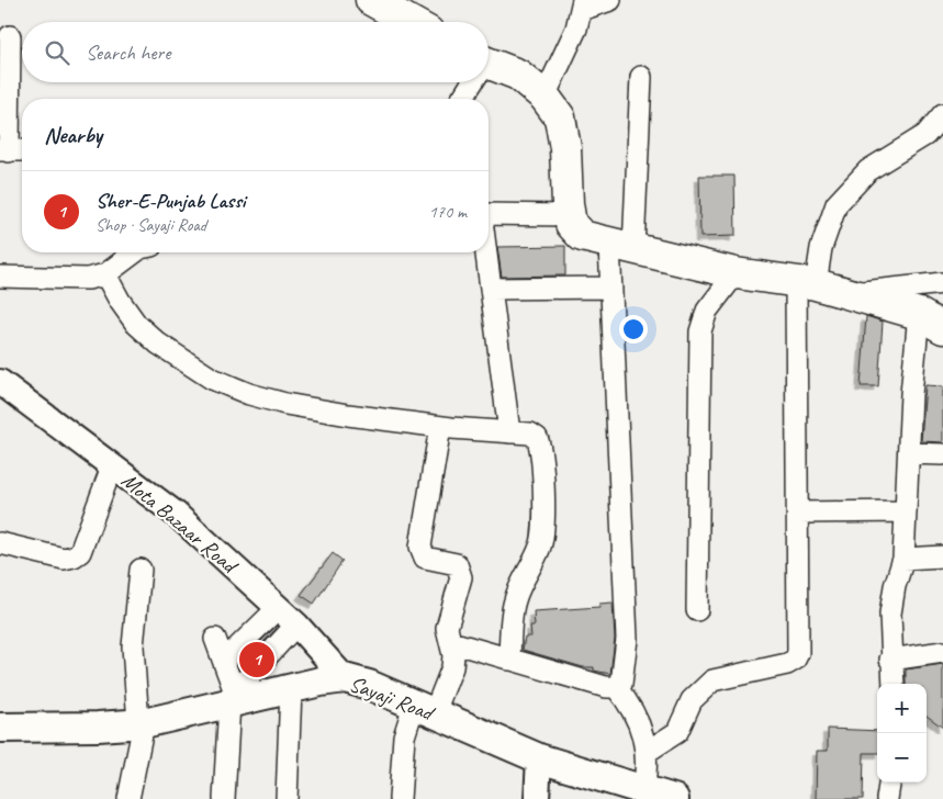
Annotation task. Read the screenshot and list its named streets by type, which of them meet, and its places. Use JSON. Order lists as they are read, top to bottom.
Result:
{
  "streets": {
    "main road": ["Sayaji Road"],
    "street": ["Mota Bazaar Road"]
  },
  "crossings": [
    ["Mota Bazaar Road", "Sayaji Road"]
  ],
  "page": {
    "search": "Search here",
    "heading": "Nearby",
    "list": [
      {
        "mark": "1",
        "name": "Sher-E-Punjab Lassi",
        "note": "Shop · Sayaji Road",
        "value": "170 m"
      }
    ],
    "pins": "1",
    "map_buttons": ["+", "−"]
  }
}
